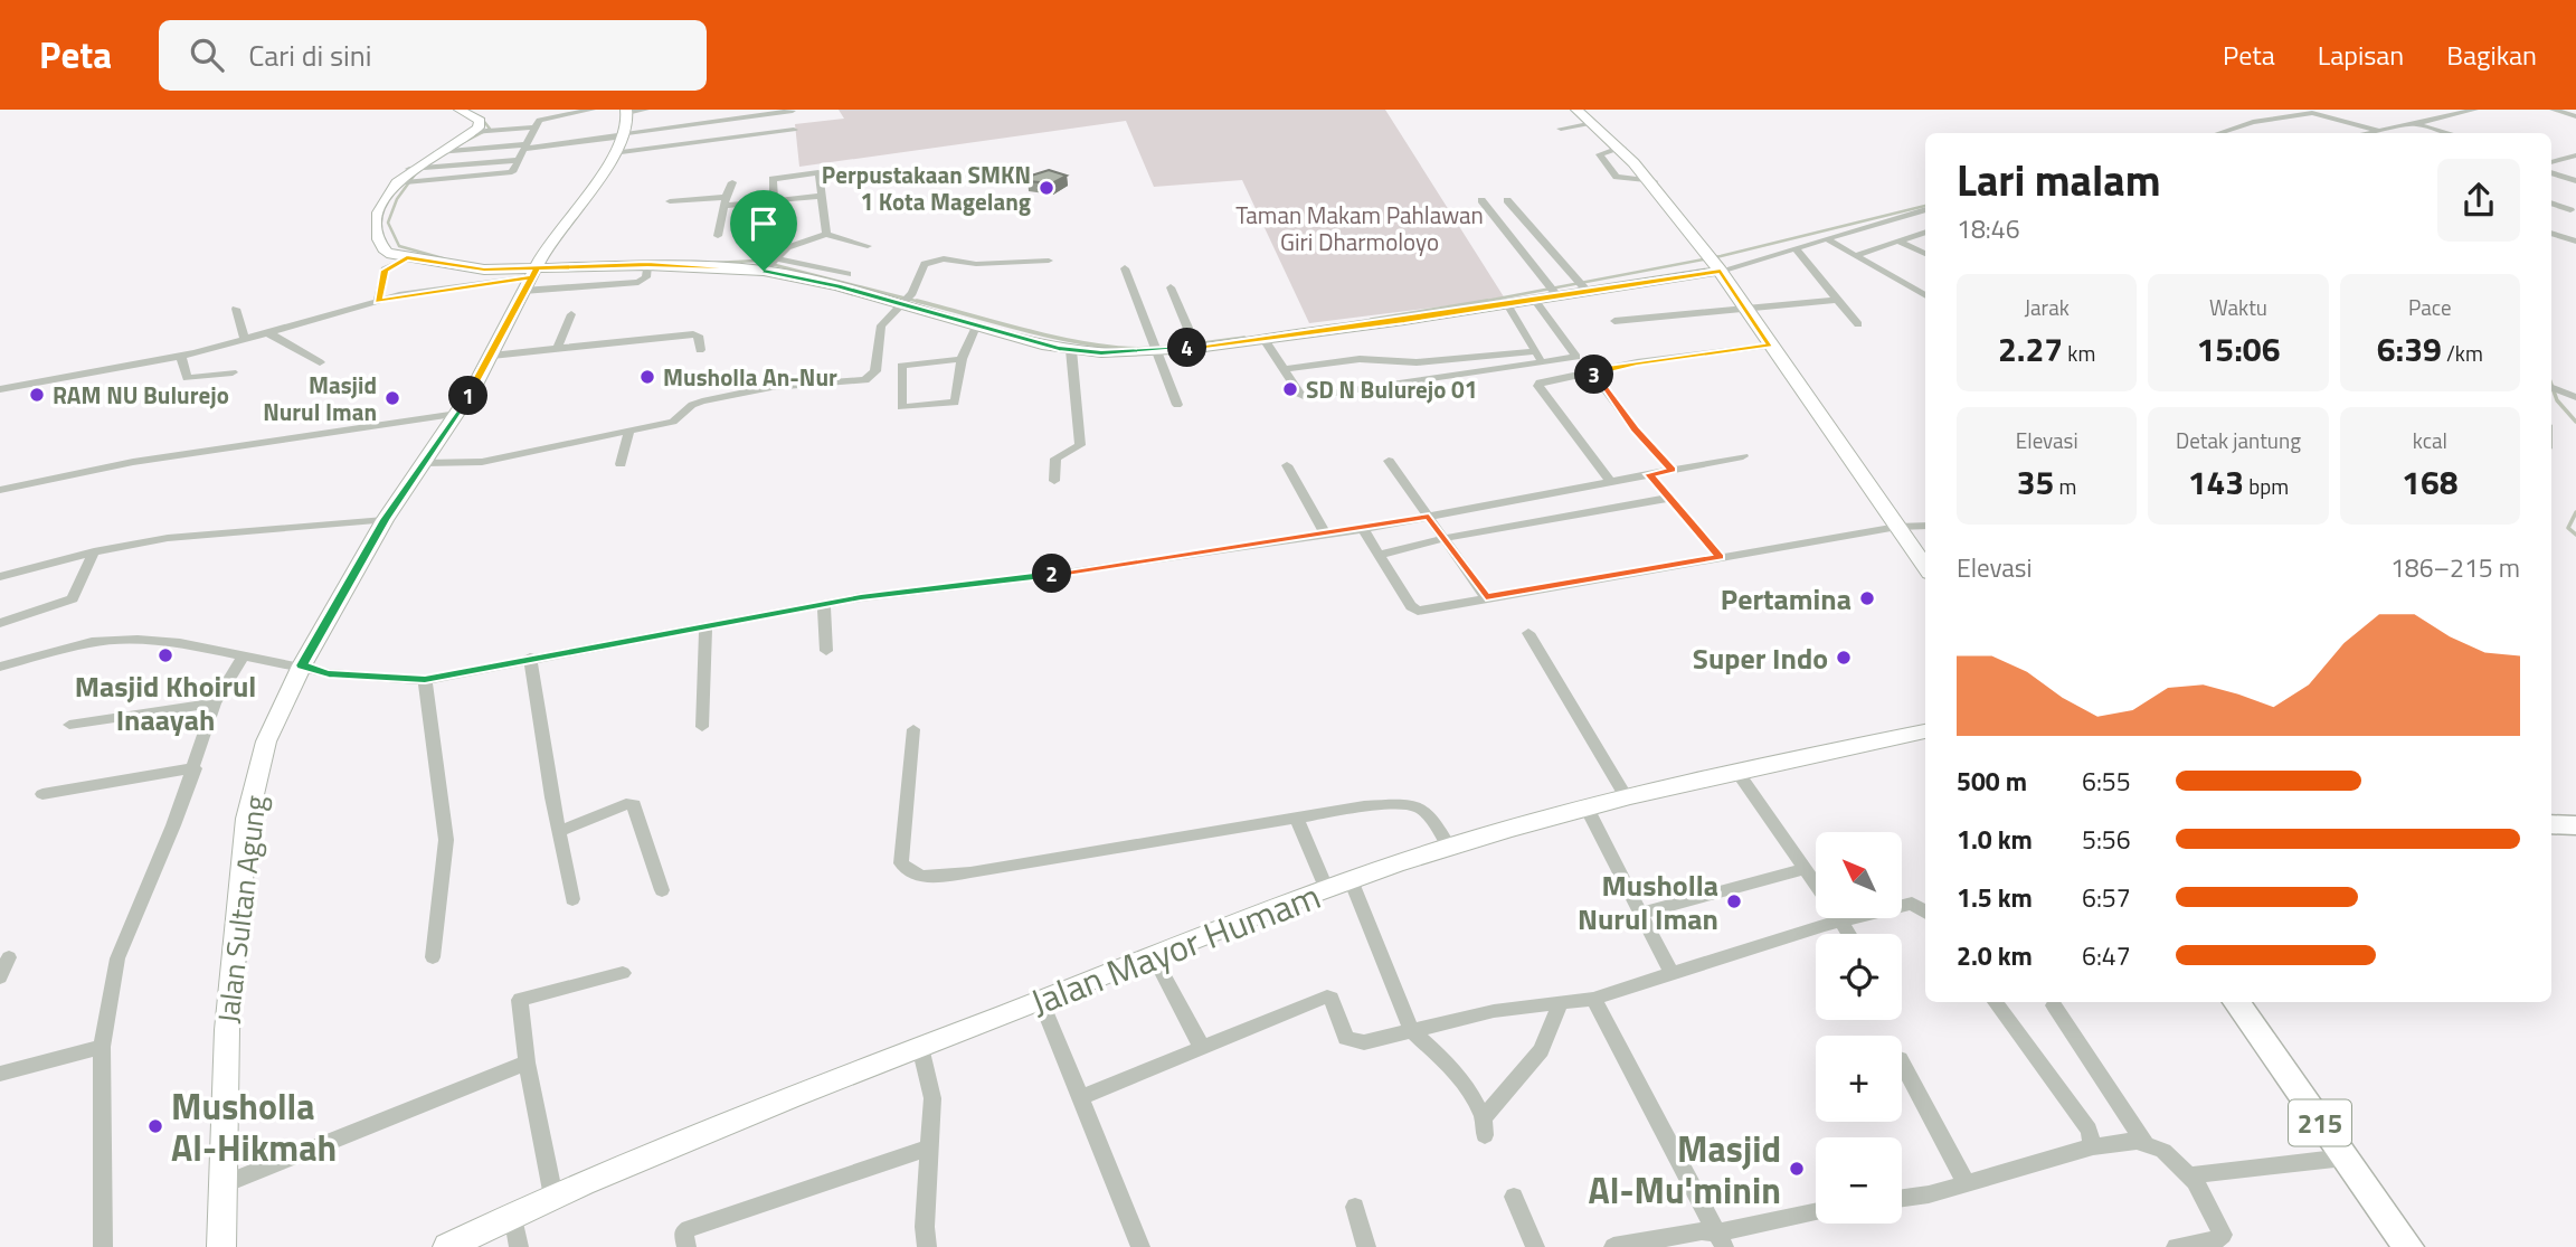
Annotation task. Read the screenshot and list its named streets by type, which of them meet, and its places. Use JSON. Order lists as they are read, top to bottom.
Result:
{
  "streets": {
    "main road": ["Jalan Sultan Agung", "Jalan Mayor Humam", "215"]
  },
  "parks": ["Taman Makam Pahlawan Giri Dharmoloyo"],
  "places": [
    "Perpustakaan SMKN 1 Kota Magelang",
    "Musholla An-Nur",
    "SD N Bulurejo 01",
    "RAM NU Bulurejo",
    "Masjid Nurul Iman",
    "Pertamina",
    "Masjid Khoirul Inaayah",
    "Super Indo",
    "Musholla Nurul Iman",
    "Musholla Al-Hikmah",
    "Masjid Al-Mu'minin"
  ],
  "north": "top left",
  "page": {
    "header": "Peta",
    "search": "Cari di sini",
    "nav": ["Peta", "Lapisan", "Bagikan"],
    "heading": ["Lari malam", "18:46"],
    "stats": [
      ["Jarak", "2.27 km"],
      ["Waktu", "15:06"],
      ["Pace", "6:39 /km"],
      ["Elevasi", "35 m"],
      ["Detak jantung", "143 bpm"],
      ["kcal", "168"]
    ],
    "pins": [
      "4",
      "3",
      "1",
      "2"
    ],
    "chart": ["Elevasi", "186–215 m"],
    "list": [
      {
        "name": "500 m",
        "note": "6:55"
      },
      {
        "name": "1.0 km",
        "note": "5:56"
      },
      {
        "name": "1.5 km",
        "note": "6:57"
      },
      {
        "name": "2.0 km",
        "note": "6:47"
      }
    ],
    "map_buttons": ["+", "−"]
  }
}
